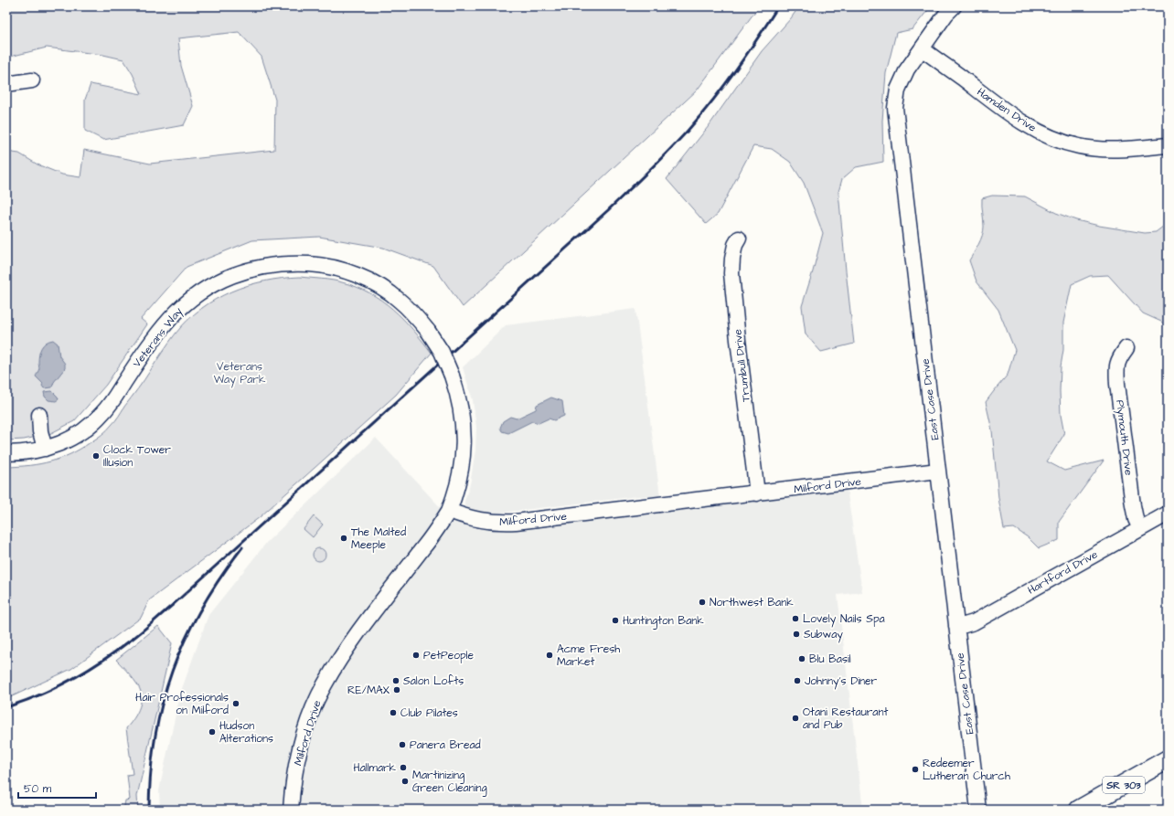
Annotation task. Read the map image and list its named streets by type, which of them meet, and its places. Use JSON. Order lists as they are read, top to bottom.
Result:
{
  "streets": {
    "main road": ["SR 303"],
    "street": [
      "Hamden Drive",
      "Veterans Way",
      "Trumbull Drive",
      "East Case Drive",
      "Plymouth Drive",
      "Milford Drive",
      "Hartford Drive"
    ]
  },
  "crossings": [
    ["Hamden Drive", "East Case Drive"],
    ["Veterans Way", "Milford Drive"],
    ["Trumbull Drive", "Milford Drive"],
    ["East Case Drive", "Milford Drive"],
    ["East Case Drive", "Hartford Drive"],
    ["Plymouth Drive", "Hartford Drive"]
  ],
  "parks": ["Veterans Way Park"],
  "places": [
    "Clock Tower Illusion",
    "The Malted Meeple",
    "Northwest Bank",
    "Lovely Nails Spa",
    "Huntington Bank",
    "Subway",
    "PetPeople",
    "Acme Fresh Market",
    "Blu Basil",
    "Salon Lofts",
    "Johnny's Diner",
    "RE/MAX",
    "Hair Professionals on Milford",
    "Club Pilates",
    "Otani Restaurant and Pub",
    "Hudson Alterations",
    "Panera Bread",
    "Hallmark",
    "Redeemer Lutheran Church",
    "Martinizing Green Cleaning"
  ],
  "scale_bar": "50 m"
}
